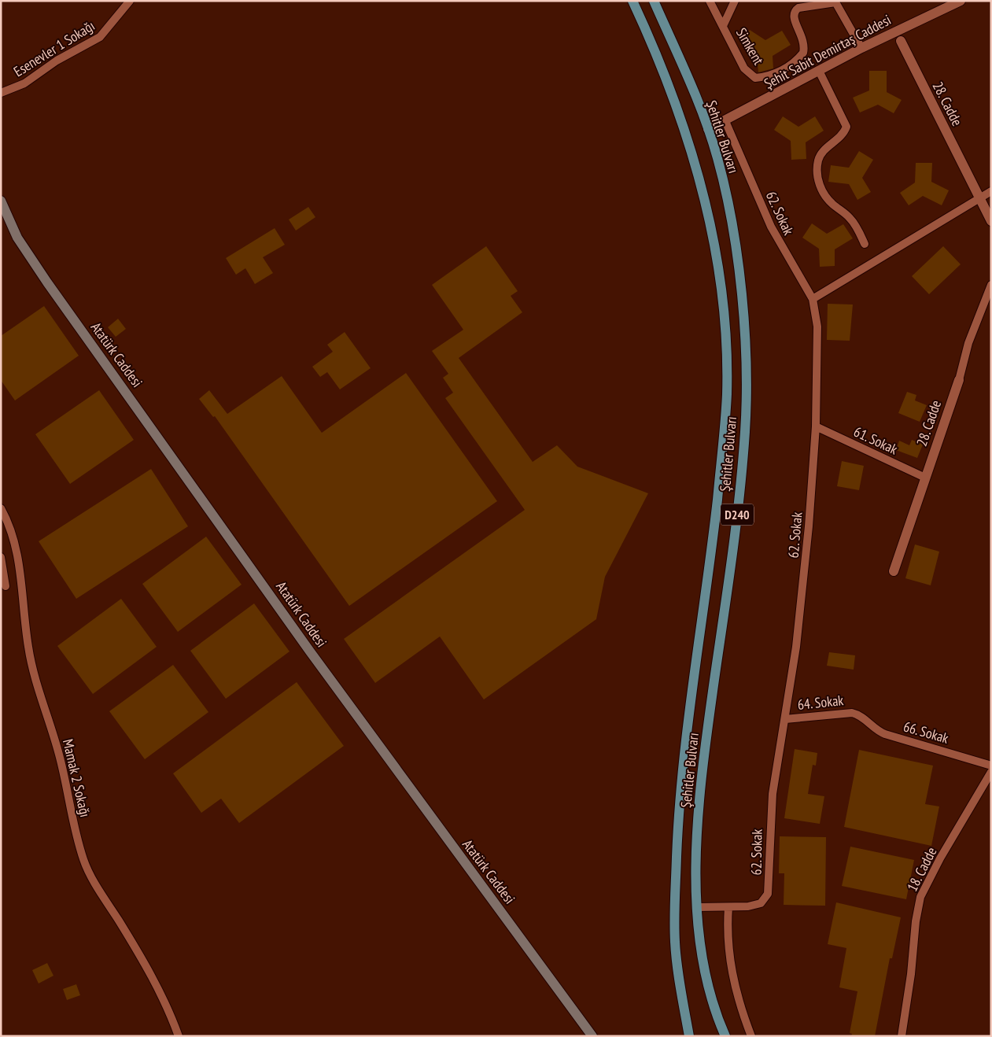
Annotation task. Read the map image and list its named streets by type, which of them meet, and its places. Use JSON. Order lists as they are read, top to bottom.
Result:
{
  "streets": {
    "main road": ["Şehitler Bulvarı", "Atatürk Caddesi", "D240"],
    "street": [
      "Simkent",
      "Esenevler 1 Sokağı",
      "Şehit Sabit Demirtaş Caddesi",
      "28. Cadde",
      "62. Sokak",
      "61. Sokak",
      "64. Sokak",
      "66. Sokak",
      "Mamak 2 Sokağı",
      "18. Cadde"
    ]
  },
  "crossings": [
    ["Şehit Sabit Demirtaş Caddesi", "Şehitler Bulvarı"],
    ["Şehit Sabit Demirtaş Caddesi", "62. Sokak"],
    ["28. Cadde", "61. Sokak"],
    ["Şehitler Bulvarı", "62. Sokak"],
    ["62. Sokak", "61. Sokak"],
    ["62. Sokak", "64. Sokak"],
    ["64. Sokak", "66. Sokak"]
  ]
}
